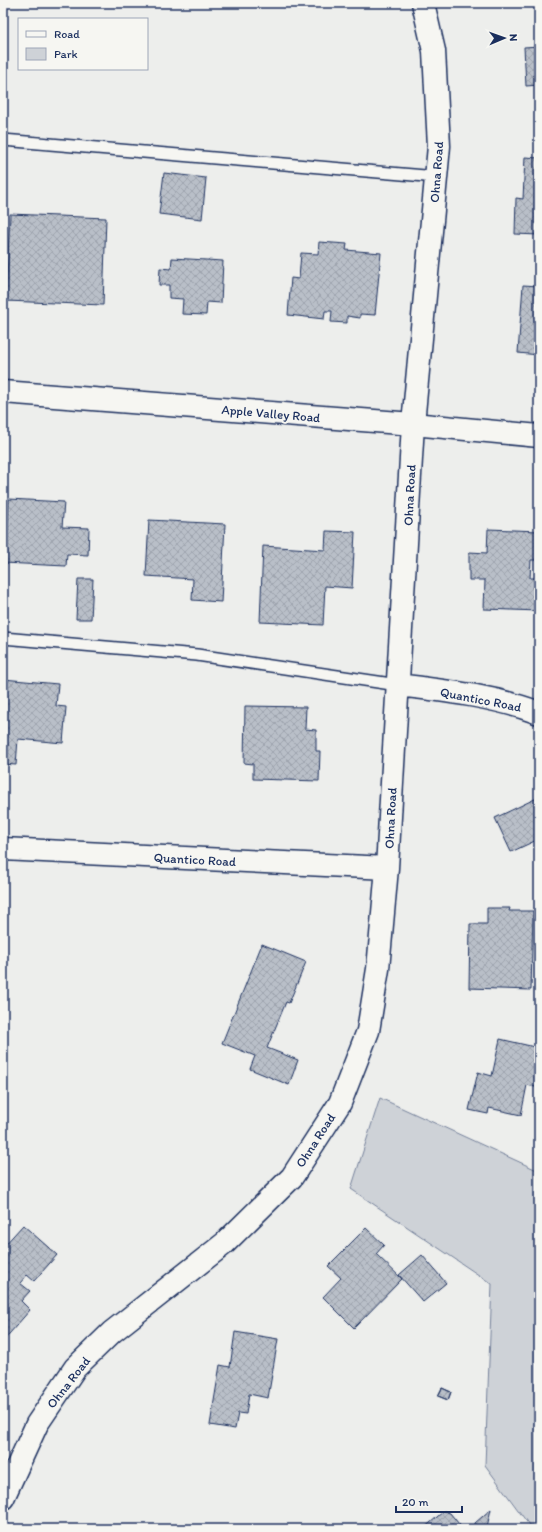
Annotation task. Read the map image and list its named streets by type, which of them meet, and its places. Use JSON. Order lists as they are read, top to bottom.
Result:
{
  "streets": {
    "street": ["Ohna Road", "Apple Valley Road", "Quantico Road"]
  },
  "crossings": [
    ["Ohna Road", "Apple Valley Road"],
    ["Ohna Road", "Quantico Road"]
  ],
  "legend": ["Road", "Park"],
  "scale_bar": "20 m",
  "north": "right"
}
